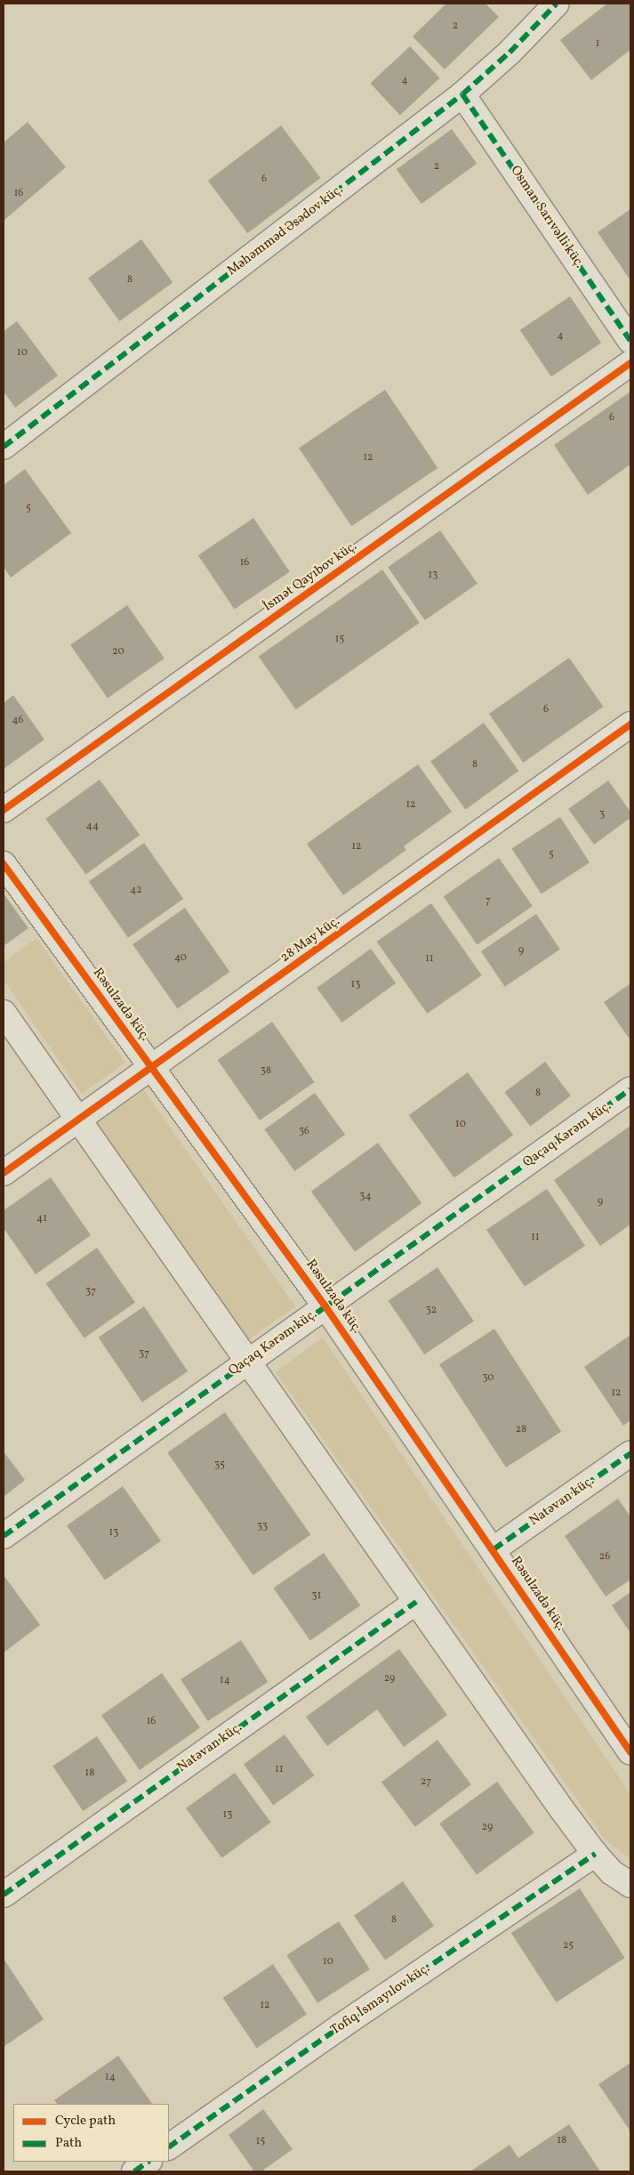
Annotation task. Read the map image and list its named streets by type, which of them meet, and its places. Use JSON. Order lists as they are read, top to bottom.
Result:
{
  "streets": {
    "street": [
      "Osman Sarıvəlli küç.",
      "Məhəmməd Əsədov küç.",
      "İsmət Qayıbov küç.",
      "28 May küç.",
      "Rəsulzadə küç.",
      "Qaçaq Kərəm küç.",
      "Natəvan küç.",
      "Tofiq İsmayılov küç."
    ]
  },
  "crossings": [
    ["Osman Sarıvəlli küç.", "Məhəmməd Əsədov küç."],
    ["28 May küç.", "Rəsulzadə küç."],
    ["Rəsulzadə küç.", "Qaçaq Kərəm küç."],
    ["Rəsulzadə küç.", "Natəvan küç."]
  ],
  "house_numbers": [
    "2",
    "1",
    "4",
    "2",
    "6",
    "16",
    "8",
    "4",
    "10",
    "6",
    "12",
    "5",
    "16",
    "13",
    "15",
    "20",
    "6",
    "46",
    "8",
    "12",
    "3",
    "44",
    "12",
    "5",
    "42",
    "7",
    "9",
    "40",
    "11",
    "13",
    "38",
    "8",
    "10",
    "36",
    "34",
    "9",
    "41",
    "11",
    "37",
    "32",
    "37",
    "30",
    "12",
    "28",
    "35",
    "33",
    "13",
    "26",
    "31",
    "29",
    "14",
    "16",
    "11",
    "18",
    "27",
    "13",
    "29",
    "8",
    "25",
    "10",
    "12",
    "14",
    "18",
    "15"
  ],
  "legend": ["Cycle path", "Path"]
}
